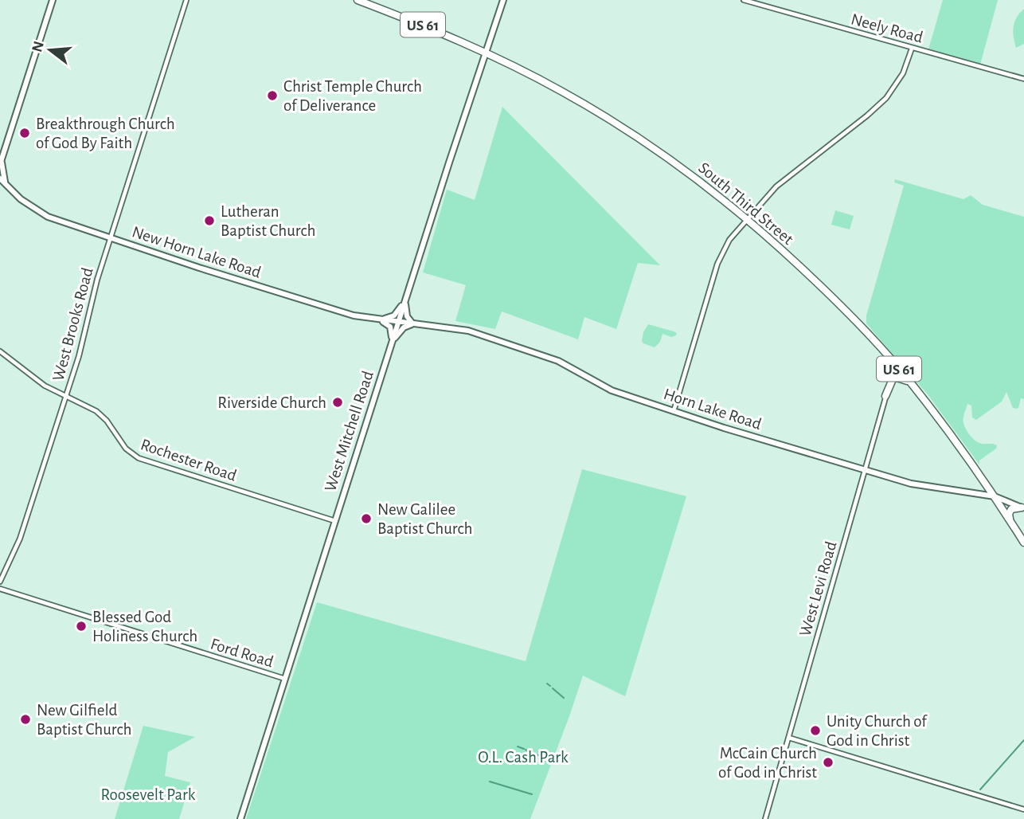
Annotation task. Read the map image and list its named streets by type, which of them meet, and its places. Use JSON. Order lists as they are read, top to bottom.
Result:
{
  "streets": {
    "highway": ["US 61", "South Third Street"],
    "main road": ["New Horn Lake Road", "Horn Lake Road", "West Mitchell Road"],
    "street": [
      "Neely Road",
      "West Brooks Road",
      "Rochester Road",
      "West Levi Road",
      "Ford Road"
    ]
  },
  "crossings": [
    ["South Third Street", "Horn Lake Road"],
    ["South Third Street", "West Mitchell Road"],
    ["South Third Street", "West Levi Road"],
    ["New Horn Lake Road", "West Brooks Road"],
    ["New Horn Lake Road", "Horn Lake Road"],
    ["New Horn Lake Road", "West Mitchell Road"],
    ["West Brooks Road", "Rochester Road"],
    ["Horn Lake Road", "West Mitchell Road"],
    ["Horn Lake Road", "West Levi Road"],
    ["West Mitchell Road", "Rochester Road"],
    ["West Mitchell Road", "Ford Road"]
  ],
  "parks": ["O.L. Cash Park", "Roosevelt Park"],
  "places": [
    "Christ Temple Church of Deliverance",
    "Breakthrough Church of God By Faith",
    "Lutheran Baptist Church",
    "Riverside Church",
    "New Galilee Baptist Church",
    "Blessed God Holiness Church",
    "New Gilfield Baptist Church",
    "Unity Church of God in Christ",
    "McCain Church of God in Christ"
  ],
  "north": "left"
}
